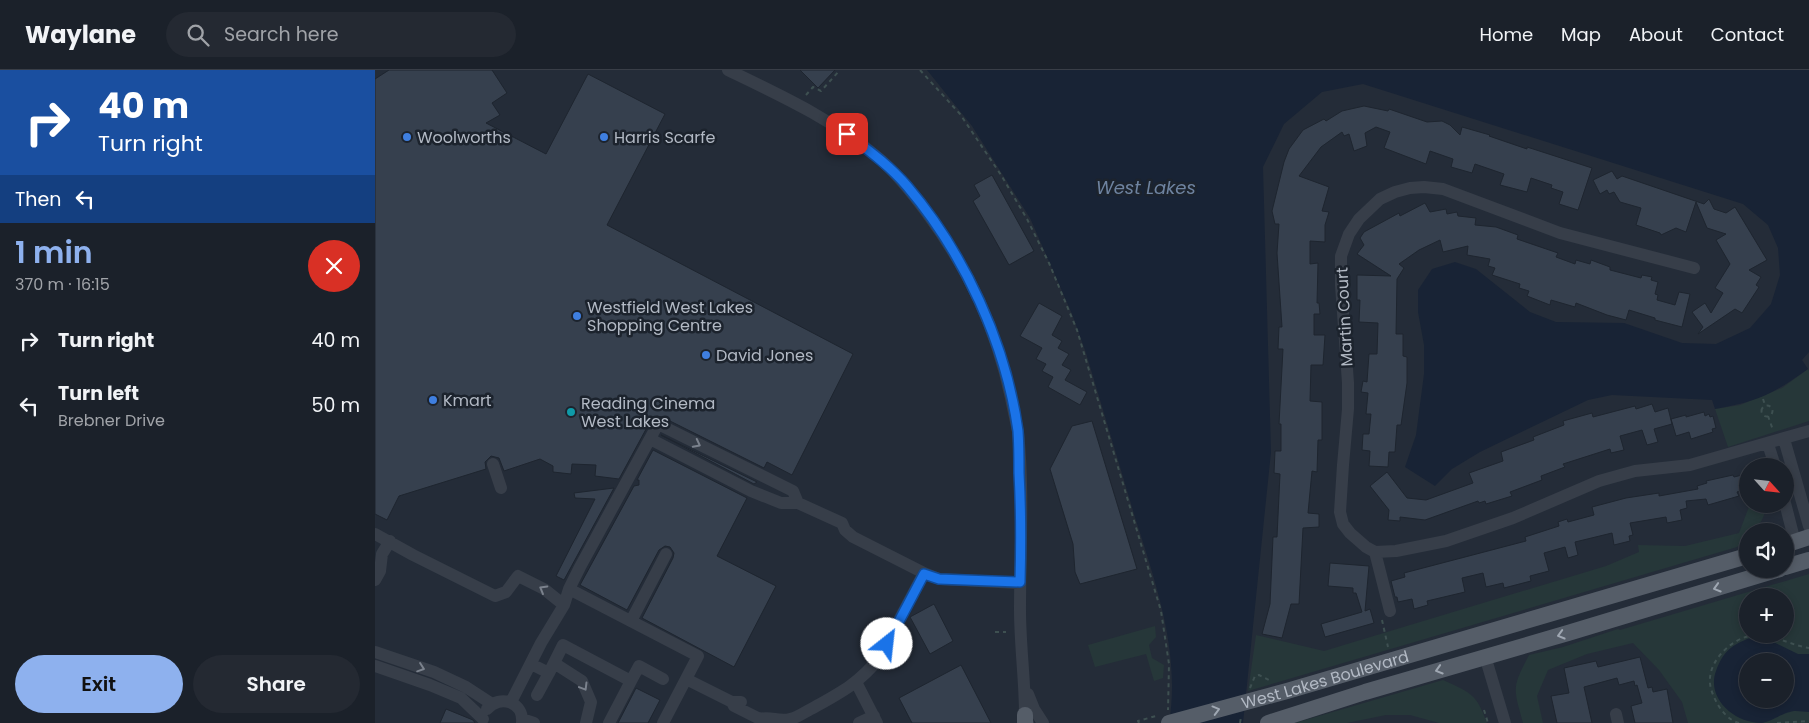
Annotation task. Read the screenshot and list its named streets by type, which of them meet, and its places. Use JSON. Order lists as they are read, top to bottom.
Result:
{
  "streets": {
    "main road": ["West Lakes Boulevard"],
    "street": ["Martin Court"]
  },
  "water": ["West Lakes"],
  "places": [
    "Woolworths",
    "Harris Scarfe",
    "Westfield West Lakes Shopping Centre",
    "David Jones",
    "Kmart",
    "Reading Cinema West Lakes"
  ],
  "north": "bottom right",
  "page": {
    "header": "Waylane",
    "search": "Search here",
    "nav": [
      "Home",
      "Map",
      "About",
      "Contact"
    ],
    "turn": ["40 m", "Turn right"],
    "then": "Then",
    "heading": ["1 min", "370 m · 16:15"],
    "list": [
      {
        "name": "Turn right",
        "value": "40 m"
      },
      {
        "name": "Turn left",
        "note": "Brebner Drive",
        "value": "50 m"
      }
    ],
    "map_buttons": ["+", "−"],
    "buttons": ["Exit", "Share"]
  }
}
